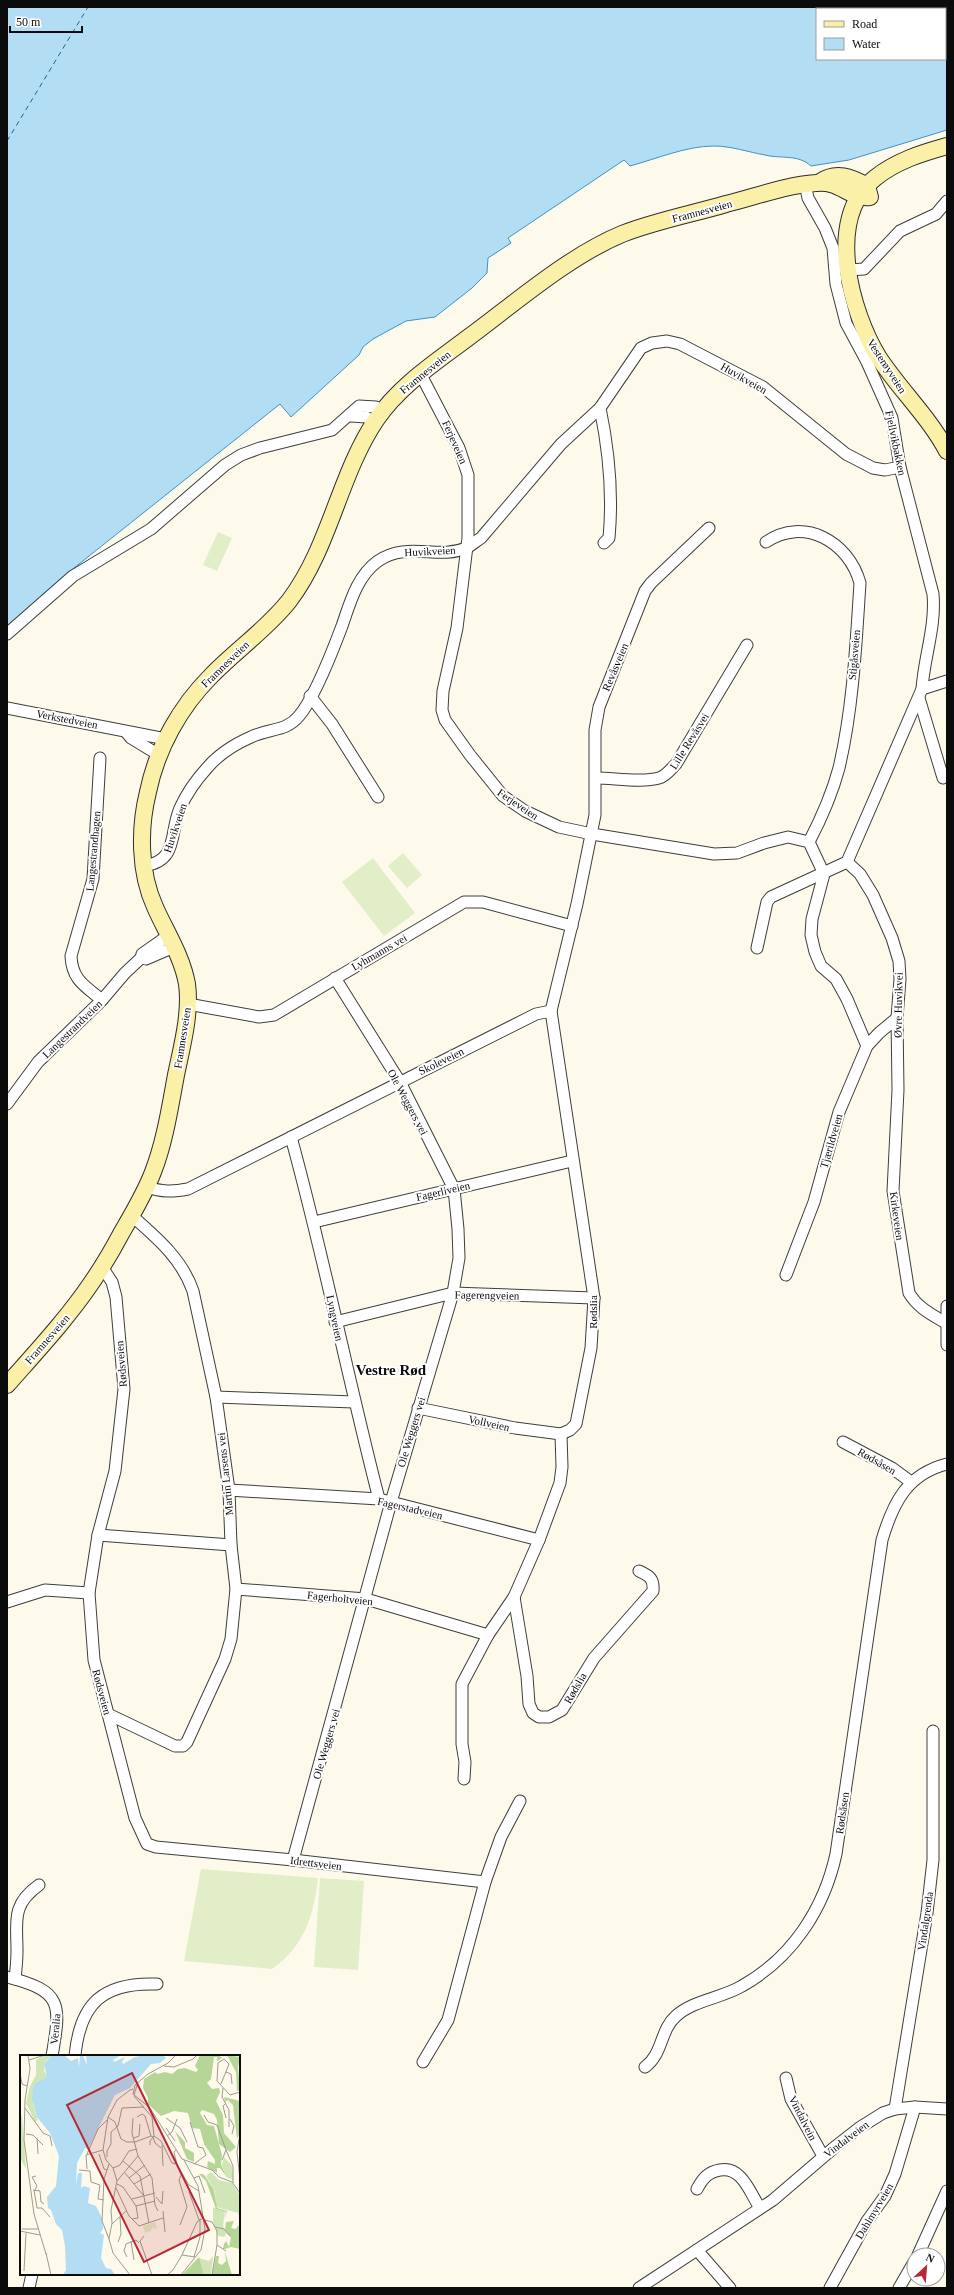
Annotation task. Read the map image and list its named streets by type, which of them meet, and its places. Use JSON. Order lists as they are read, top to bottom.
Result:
{
  "streets": {
    "main road": ["Framnesveien", "Vesterøyveien"],
    "street": [
      "Huvikveien",
      "Ferjeveien",
      "Fjellvikbakken",
      "Stigåsveien",
      "Revåsveien",
      "Verkstedveien",
      "Lille Revåsvei",
      "Langestrandhagen",
      "Lyhmanns vei",
      "Øvre Huvikvei",
      "Langestrandveien",
      "Skoleveien",
      "Ole Weggers vei",
      "Tjærildveien",
      "Fagerliveien",
      "Kirkeveien",
      "Fagerengveien",
      "Rødslia",
      "Lyngveien",
      "Rødsveien",
      "Vollveien",
      "Rødsåsen",
      "Martin Larsens vei",
      "Fagerstadveien",
      "Fagerholtveien",
      "Idrettsveien",
      "Vindalgrenda",
      "Veralia",
      "Vindalvein",
      "Vindalveien",
      "Dahlmyrveien"
    ]
  },
  "crossings": [
    ["Framnesveien", "Vesterøyveien"],
    ["Framnesveien", "Huvikveien"],
    ["Framnesveien", "Ferjeveien"],
    ["Framnesveien", "Fjellvikbakken"],
    ["Framnesveien", "Verkstedveien"],
    ["Framnesveien", "Lyhmanns vei"],
    ["Framnesveien", "Langestrandveien"],
    ["Framnesveien", "Skoleveien"],
    ["Framnesveien", "Rødsveien"],
    ["Framnesveien", "Martin Larsens vei"],
    ["Huvikveien", "Ferjeveien"],
    ["Huvikveien", "Fjellvikbakken"],
    ["Ferjeveien", "Stigåsveien"],
    ["Ferjeveien", "Revåsveien"],
    ["Revåsveien", "Lille Revåsvei"],
    ["Langestrandhagen", "Langestrandveien"],
    ["Lyhmanns vei", "Ole Weggers vei"],
    ["Øvre Huvikvei", "Tjærildveien"],
    ["Øvre Huvikvei", "Kirkeveien"],
    ["Skoleveien", "Ole Weggers vei"],
    ["Skoleveien", "Rødslia"],
    ["Skoleveien", "Lyngveien"],
    ["Ole Weggers vei", "Fagerliveien"],
    ["Ole Weggers vei", "Fagerengveien"],
    ["Ole Weggers vei", "Vollveien"],
    ["Ole Weggers vei", "Fagerstadveien"],
    ["Ole Weggers vei", "Fagerholtveien"],
    ["Ole Weggers vei", "Idrettsveien"],
    ["Fagerliveien", "Rødslia"],
    ["Fagerliveien", "Lyngveien"],
    ["Fagerengveien", "Rødslia"],
    ["Fagerengveien", "Lyngveien"],
    ["Rødslia", "Vollveien"],
    ["Lyngveien", "Fagerstadveien"],
    ["Rødsveien", "Martin Larsens vei"],
    ["Rødsveien", "Idrettsveien"],
    ["Martin Larsens vei", "Fagerstadveien"],
    ["Martin Larsens vei", "Fagerholtveien"],
    ["Vindalgrenda", "Vindalveien"],
    ["Vindalvein", "Vindalveien"],
    ["Vindalveien", "Dahlmyrveien"]
  ],
  "districts": ["Vestre Rød"],
  "legend": ["Road", "Water"],
  "scale_bar": "50 m",
  "north": "top right"
}
